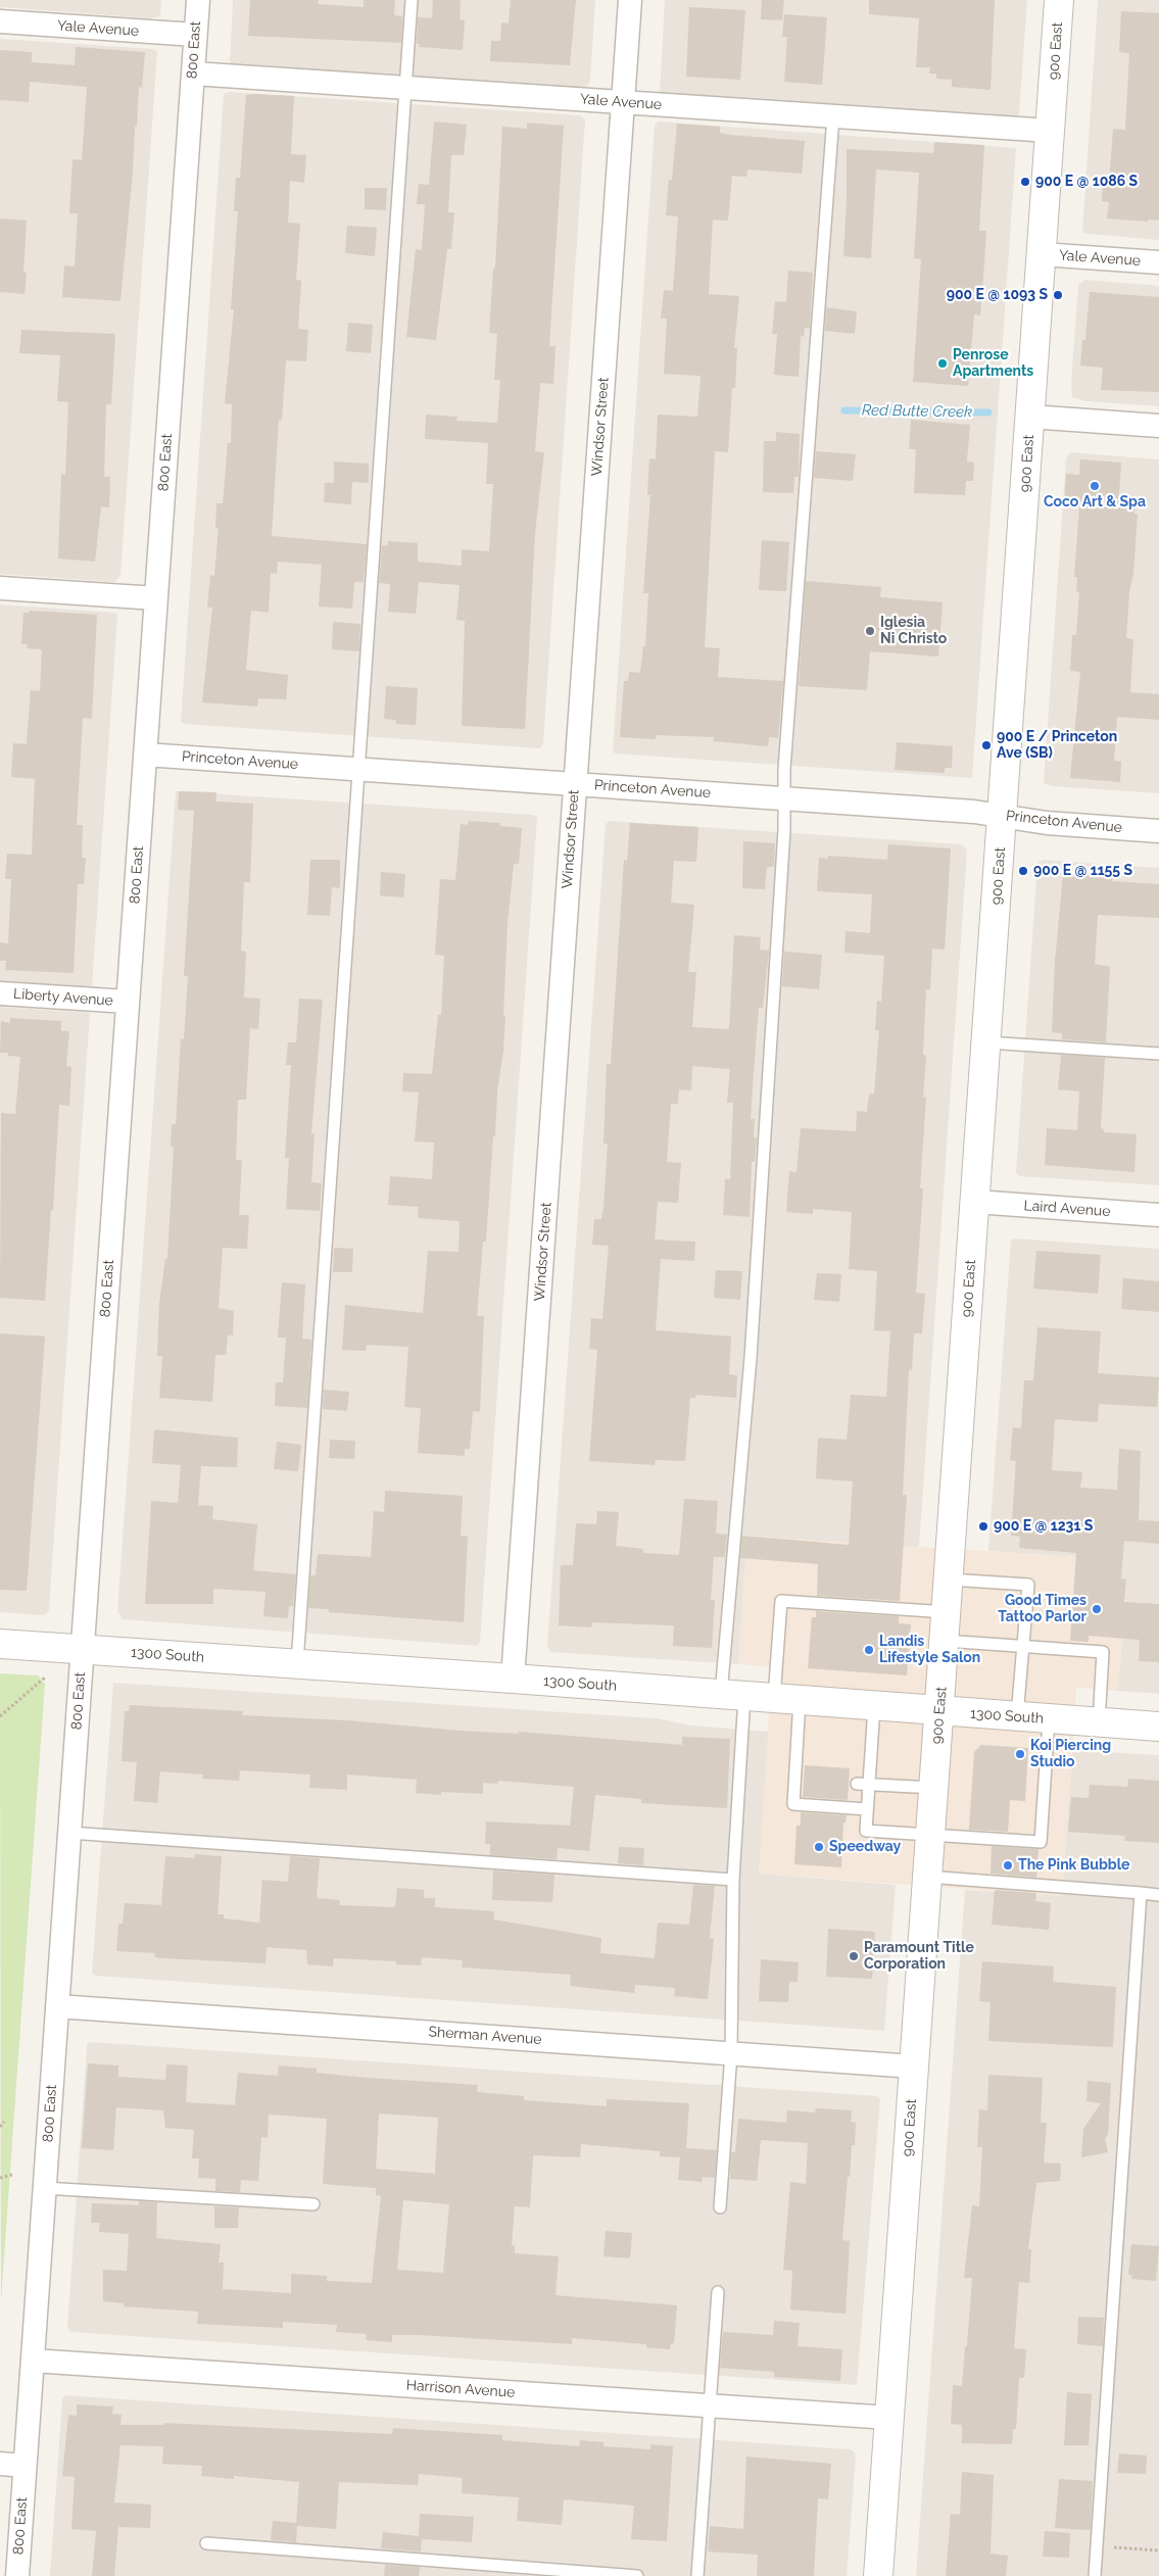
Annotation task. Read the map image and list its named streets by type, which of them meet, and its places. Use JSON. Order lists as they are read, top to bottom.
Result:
{
  "streets": {
    "street": [
      "Yale Avenue",
      "800 East",
      "900 East",
      "Windsor Street",
      "Princeton Avenue",
      "Liberty Avenue",
      "Laird Avenue",
      "1300 South",
      "Sherman Avenue",
      "Harrison Avenue"
    ]
  },
  "crossings": [
    ["Yale Avenue", "800 East"],
    ["Yale Avenue", "900 East"],
    ["Yale Avenue", "Windsor Street"],
    ["800 East", "Princeton Avenue"],
    ["800 East", "Liberty Avenue"],
    ["800 East", "1300 South"],
    ["800 East", "Sherman Avenue"],
    ["800 East", "Harrison Avenue"],
    ["900 East", "Princeton Avenue"],
    ["900 East", "Laird Avenue"],
    ["900 East", "1300 South"],
    ["900 East", "Sherman Avenue"],
    ["900 East", "Harrison Avenue"],
    ["Windsor Street", "Princeton Avenue"],
    ["Windsor Street", "1300 South"]
  ],
  "water": ["Red Butte Creek"],
  "places": [
    "900 E @ 1086 S",
    "900 E @ 1093 S",
    "Penrose Apartments",
    "Coco Art & Spa",
    "Iglesia Ni Christo",
    "900 E / Princeton Ave (SB)",
    "900 E @ 1155 S",
    "900 E @ 1231 S",
    "Good Times Tattoo Parlor",
    "Landis Lifestyle Salon",
    "Koi Piercing Studio",
    "Speedway",
    "The Pink Bubble",
    "Paramount Title Corporation"
  ]
}
